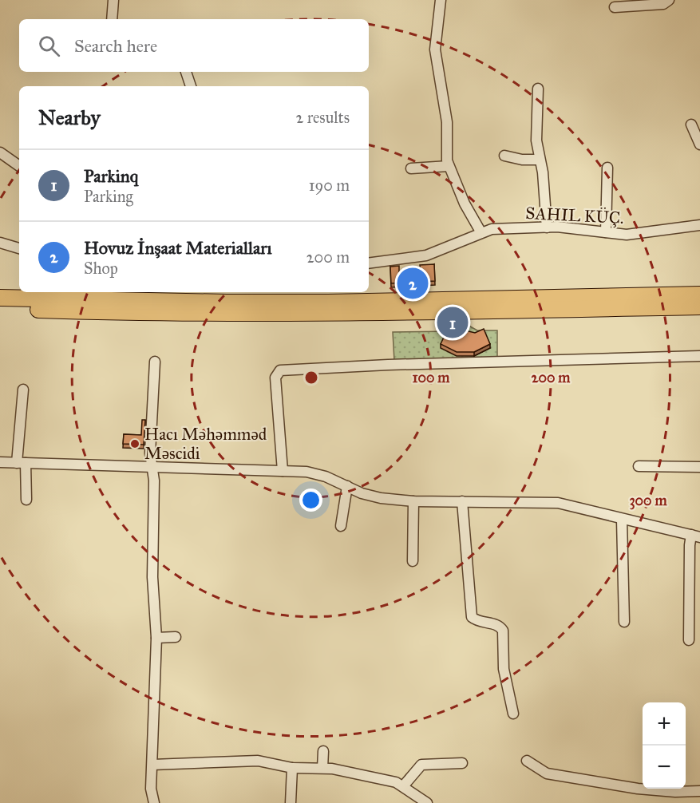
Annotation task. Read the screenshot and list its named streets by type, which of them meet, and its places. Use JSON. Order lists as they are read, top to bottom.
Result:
{
  "streets": {
    "street": ["SAHIL KÜÇ."]
  },
  "places": ["Hacı Məhəmməd Məscidi"],
  "page": {
    "search": "Search here",
    "heading": ["Nearby", "2 results"],
    "list": [
      {
        "mark": "1",
        "name": "Parkinq",
        "note": "Parking",
        "value": "190 m"
      },
      {
        "mark": "2",
        "name": "Hovuz İnşaat Materialları",
        "note": "Shop",
        "value": "200 m"
      }
    ],
    "pins": ["2", "1"],
    "map_buttons": ["+", "−"]
  },
  "rings": ["100 m", "200 m", "300 m"]
}
